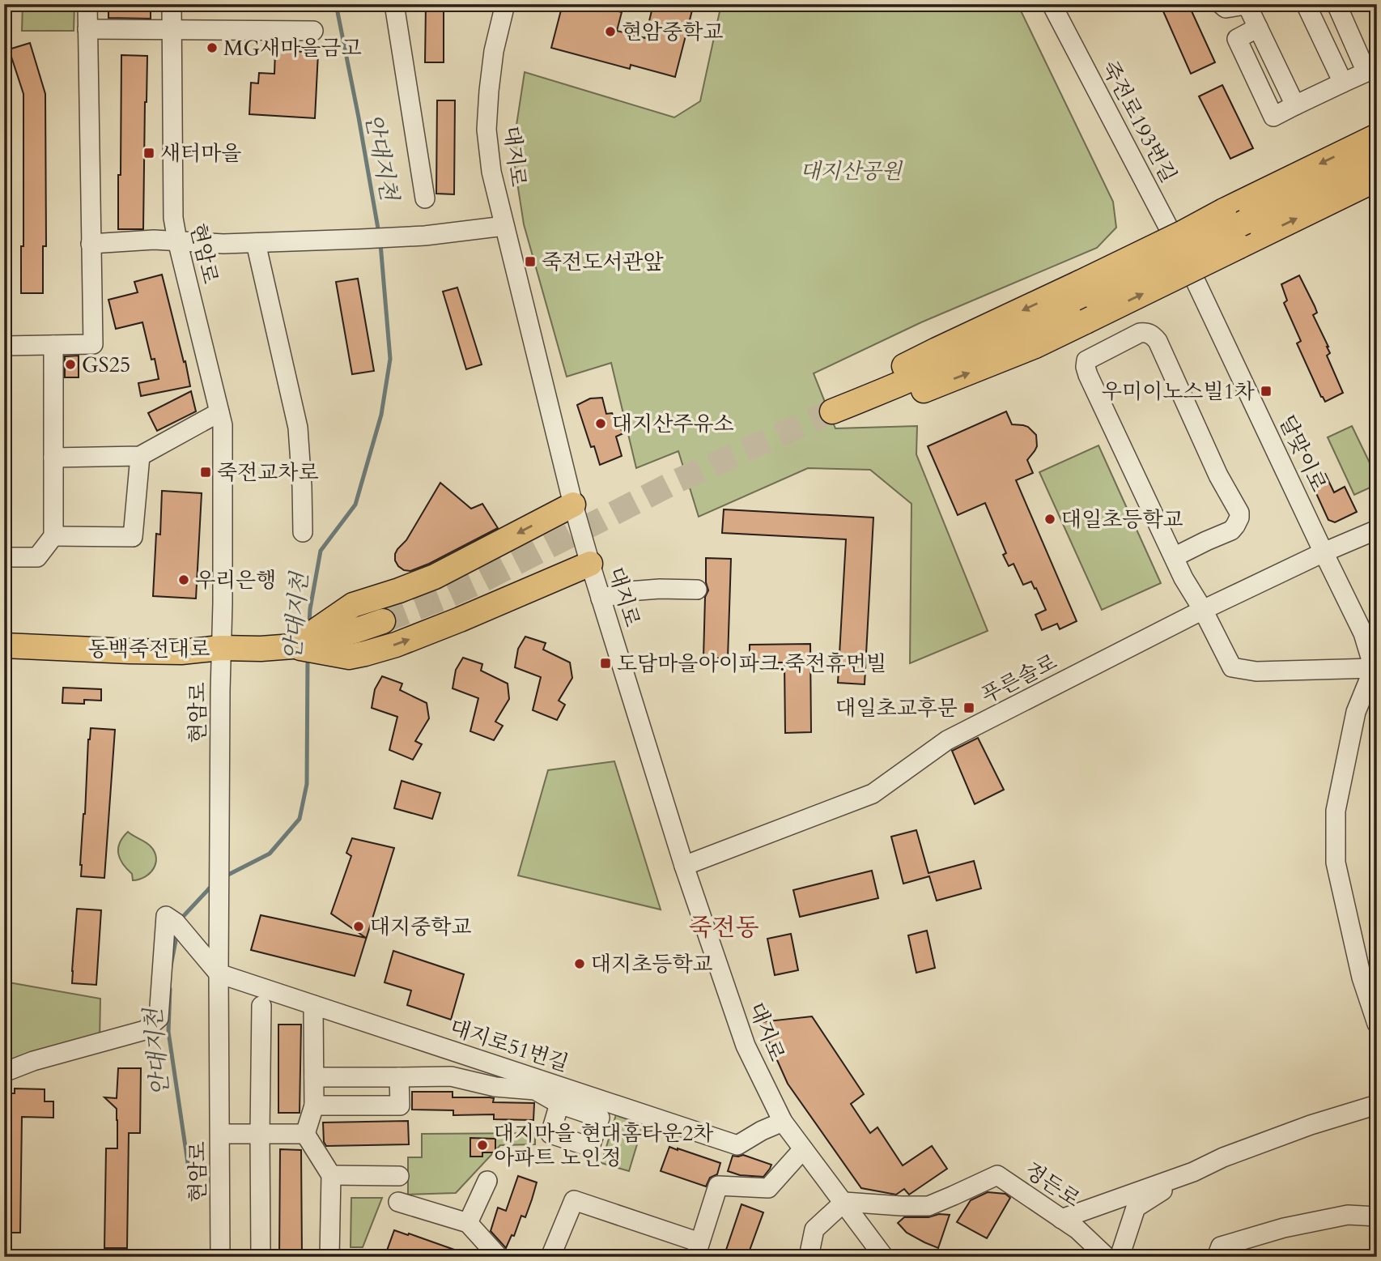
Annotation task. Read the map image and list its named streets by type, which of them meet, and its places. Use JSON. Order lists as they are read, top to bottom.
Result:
{
  "streets": {
    "main road": ["동백죽전대로"],
    "street": [
      "죽전로193번길",
      "대지로",
      "현암로",
      "달맞이로",
      "푸른솔로",
      "대지로51번길",
      "정든로"
    ]
  },
  "crossings": [
    ["죽전로193번길", "달맞이로"],
    ["대지로", "푸른솔로"],
    ["대지로", "대지로51번길"],
    ["대지로", "정든로"],
    ["현암로", "동백죽전대로"],
    ["현암로", "대지로51번길"],
    ["달맞이로", "푸른솔로"]
  ],
  "districts": ["죽전동"],
  "water": ["안대지천"],
  "parks": ["대지산공원"],
  "places": {
    "other": [
      "현암중학교",
      "MG새마을금고",
      "GS25",
      "대지산주유소",
      "대일초등학교",
      "우리은행",
      "대지중학교",
      "대지초등학교",
      "대지마을 현대홈타운2차 아파트 노인정"
    ],
    "transit": [
      "새터마을",
      "죽전도서관앞",
      "우미이노스빌1차",
      "죽전교차로",
      "도담마을아이파크.죽전휴먼빌",
      "대일초교후문"
    ]
  }
}
